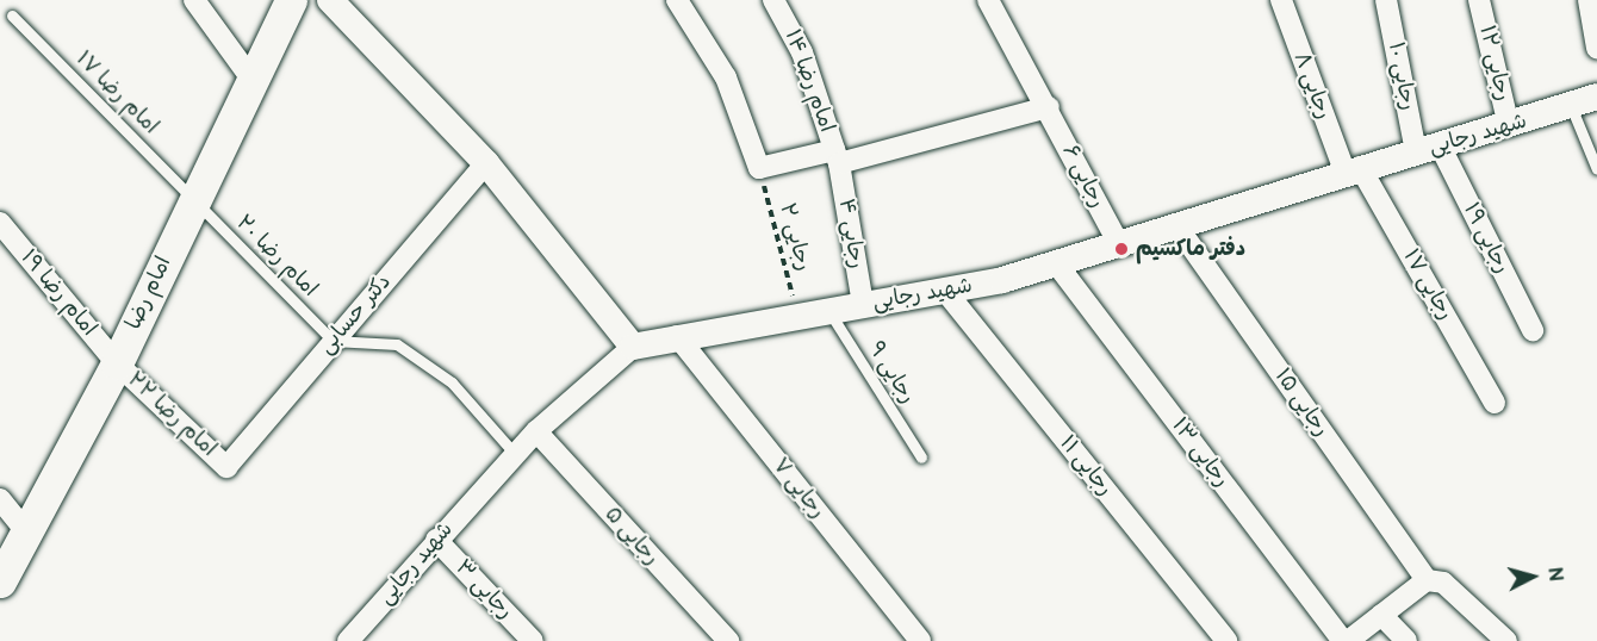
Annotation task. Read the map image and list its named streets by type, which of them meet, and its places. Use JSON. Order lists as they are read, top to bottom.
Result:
{
  "streets": {
    "main road": ["امام رضا"],
    "street": [
      "رجایی ۱۲",
      "رجایی ۱۰",
      "امام رضا ۱۴",
      "رجایی ۸",
      "شهید رجایی",
      "رجایی ۶",
      "رجایی ۴",
      "رجایی ۱۹",
      "رجایی ۱۷",
      "امام رضا ۱۹",
      "دکتر حسابی",
      "رجایی ۱۵",
      "امام رضا ۲۲",
      "رجایی ۱۳",
      "رجایی ۱۱",
      "رجایی ۷",
      "رجایی ۵",
      "رجایی ۳"
    ],
    "lane": ["امام رضا ۱۷", "امام رضا ۲۰", "رجایی ۹"],
    "path": ["رجایی ۲"]
  },
  "crossings": [
    ["رجایی ۱۲", "شهید رجایی"],
    ["رجایی ۱۰", "شهید رجایی"],
    ["رجایی ۱۰", "رجایی ۱۹"],
    ["امام رضا ۱۴", "رجایی ۴"],
    ["رجایی ۸", "شهید رجایی"],
    ["رجایی ۸", "رجایی ۱۷"],
    ["امام رضا ۱۷", "امام رضا ۲۰"],
    ["امام رضا ۱۷", "امام رضا"],
    ["شهید رجایی", "رجایی ۶"],
    ["شهید رجایی", "رجایی ۴"],
    ["شهید رجایی", "رجایی ۲"],
    ["شهید رجایی", "رجایی ۱۹"],
    ["شهید رجایی", "رجایی ۱۷"],
    ["شهید رجایی", "رجایی ۹"],
    ["شهید رجایی", "رجایی ۱۵"],
    ["شهید رجایی", "رجایی ۱۳"],
    ["شهید رجایی", "رجایی ۱۱"],
    ["شهید رجایی", "رجایی ۷"],
    ["شهید رجایی", "رجایی ۵"],
    ["شهید رجایی", "رجایی ۳"],
    ["امام رضا ۲۰", "امام رضا"],
    ["امام رضا ۲۰", "دکتر حسابی"],
    ["امام رضا ۱۹", "امام رضا"],
    ["امام رضا ۱۹", "امام رضا ۲۲"],
    ["امام رضا", "امام رضا ۲۲"],
    ["دکتر حسابی", "امام رضا ۲۲"]
  ],
  "places": ["دفتر ماکسیم"],
  "north": "right"
}
